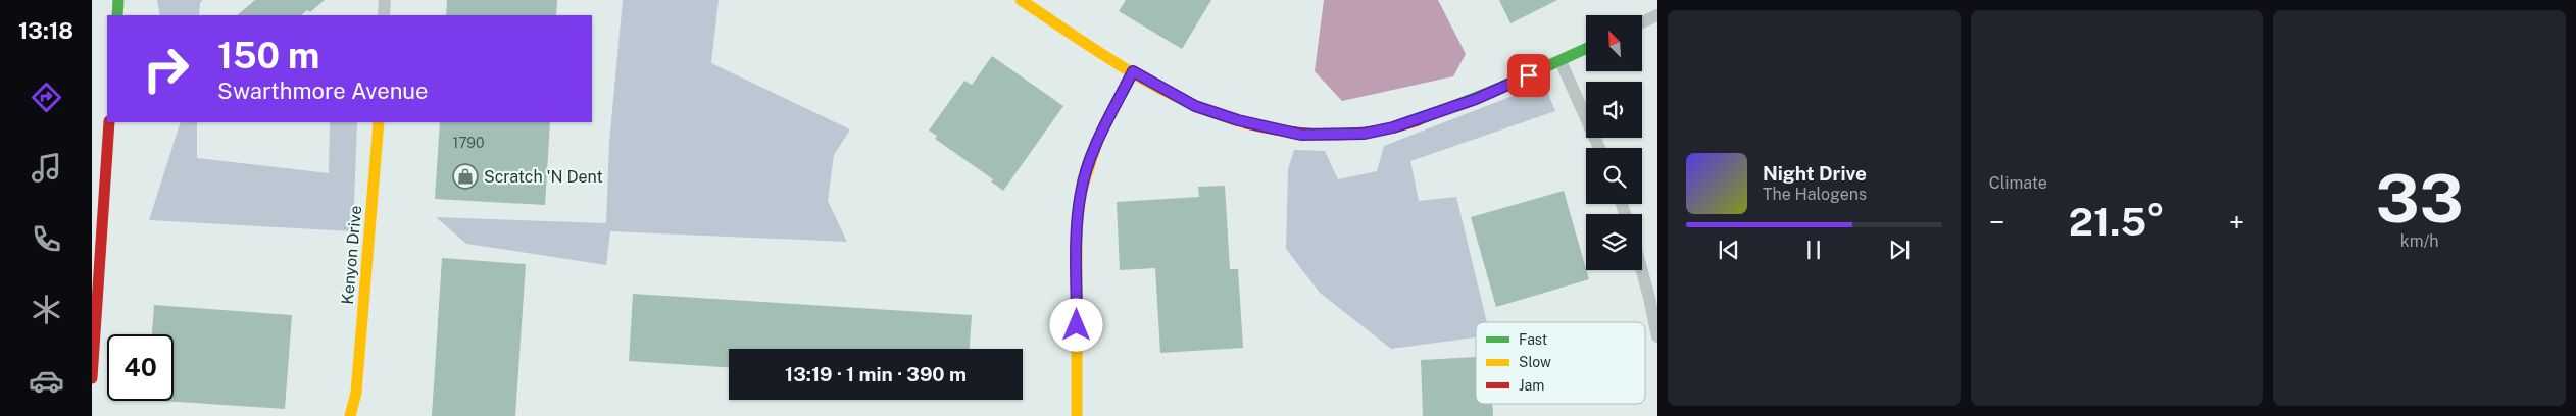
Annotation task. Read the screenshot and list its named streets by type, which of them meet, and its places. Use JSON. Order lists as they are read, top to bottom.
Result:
{
  "streets": {
    "street": ["Kenyon Drive"]
  },
  "places": {
    "shop": ["Scratch 'N Dent"]
  },
  "house_numbers": ["1790"],
  "legend": ["Fast", "Slow", "Jam"],
  "north": "top left",
  "page": {
    "tabs": "13:18",
    "tile": [
      "Climate",
      ["33", "km/h"]
    ],
    "turn": ["150 m", "Swarthmore Avenue"],
    "song": ["Night Drive", "The Halogens"],
    "heat": ["−", "21.5°", "+"],
    "limit": "40",
    "trip": "13:19 · 1 min · 390 m"
  }
}
